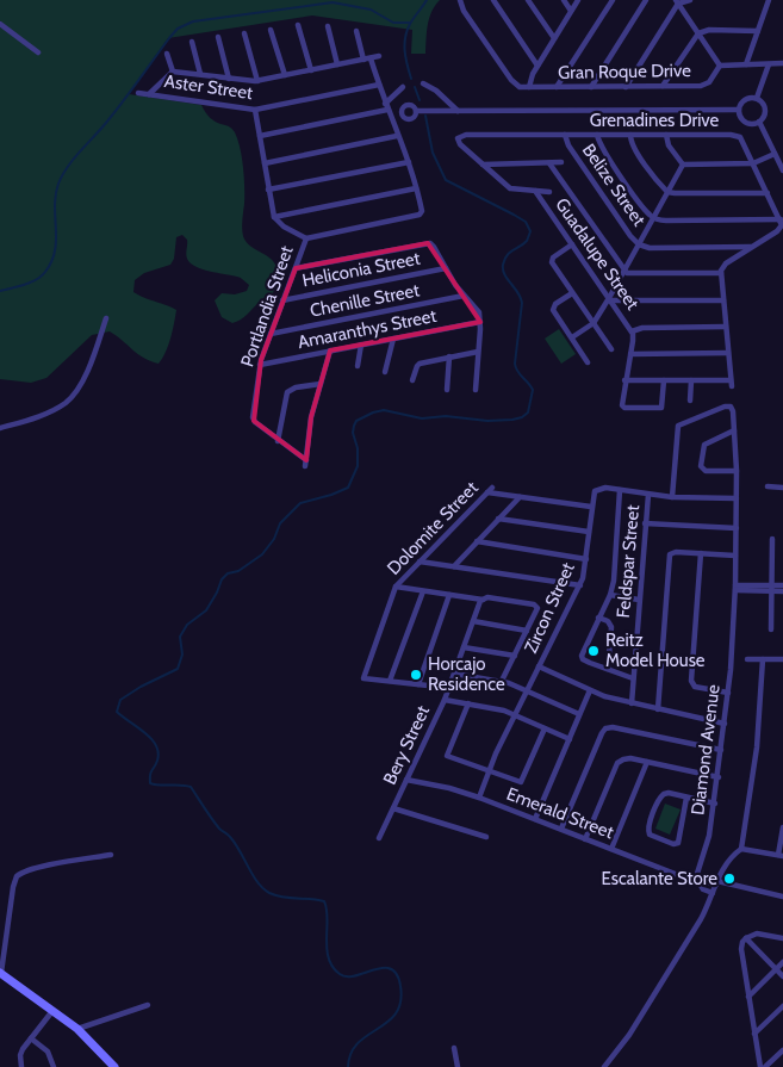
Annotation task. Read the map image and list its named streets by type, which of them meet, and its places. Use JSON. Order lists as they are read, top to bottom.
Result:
{
  "streets": {
    "street": [
      "Gran Roque Drive",
      "Aster Street",
      "Grenadines Drive",
      "Belize Street",
      "Guadalupe Street",
      "Heliconia Street",
      "Chenille Street",
      "Portlandia Street",
      "Amaranthys Street",
      "Dolomite Street",
      "Feldspar Street",
      "Zircon Street",
      "Bery Street",
      "Diamond Avenue",
      "Emerald Street"
    ]
  },
  "crossings": [
    ["Grenadines Drive", "Belize Street"],
    ["Grenadines Drive", "Guadalupe Street"],
    ["Heliconia Street", "Portlandia Street"],
    ["Chenille Street", "Portlandia Street"],
    ["Portlandia Street", "Amaranthys Street"],
    ["Dolomite Street", "Bery Street"],
    ["Zircon Street", "Emerald Street"],
    ["Bery Street", "Emerald Street"],
    ["Diamond Avenue", "Emerald Street"]
  ],
  "places": ["Reitz Model House", "Horcajo Residence", "Escalante Store"]
}
